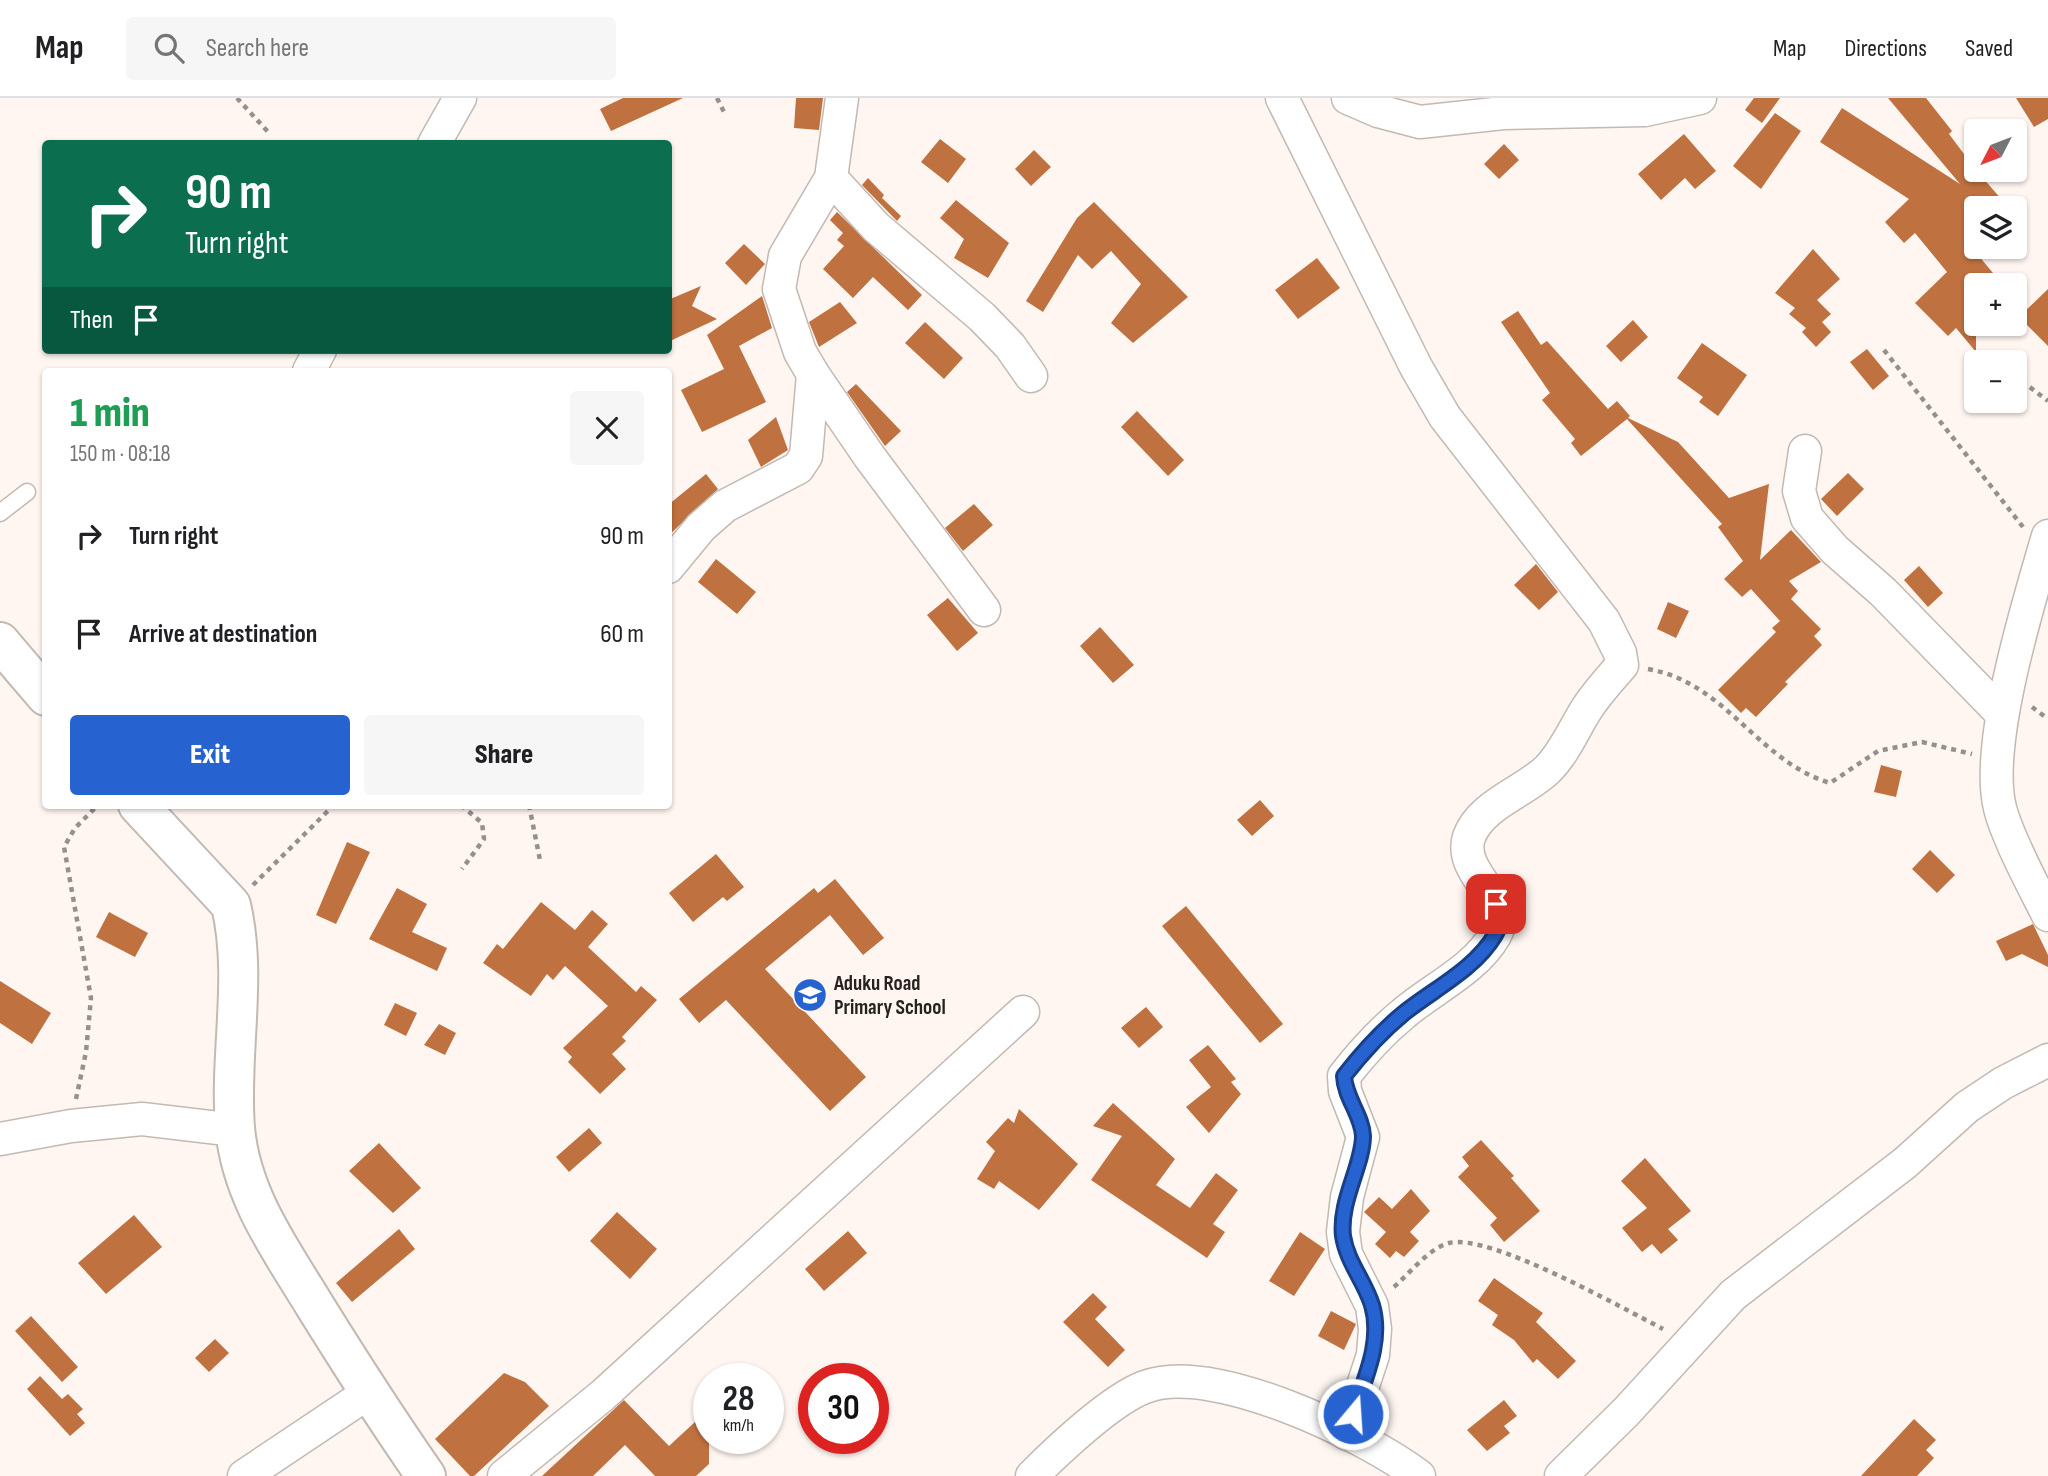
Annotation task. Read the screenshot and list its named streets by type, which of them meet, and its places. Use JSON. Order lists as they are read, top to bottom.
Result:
{
  "places": {
    "school or university": ["Aduku Road Primary School"]
  },
  "north": "bottom left",
  "page": {
    "header": "Map",
    "search": "Search here",
    "nav": ["Map", "Directions", "Saved"],
    "map_buttons": ["+", "−"],
    "turn": ["90 m", "Turn right"],
    "then": "Then",
    "heading": ["1 min", "150 m · 08:18"],
    "list": [
      {
        "name": "Turn right",
        "value": "90 m"
      },
      {
        "name": "Arrive at destination",
        "value": "60 m"
      }
    ],
    "buttons": ["Exit", "Share"],
    "speed": "28 km/h",
    "limit": "30"
  }
}
